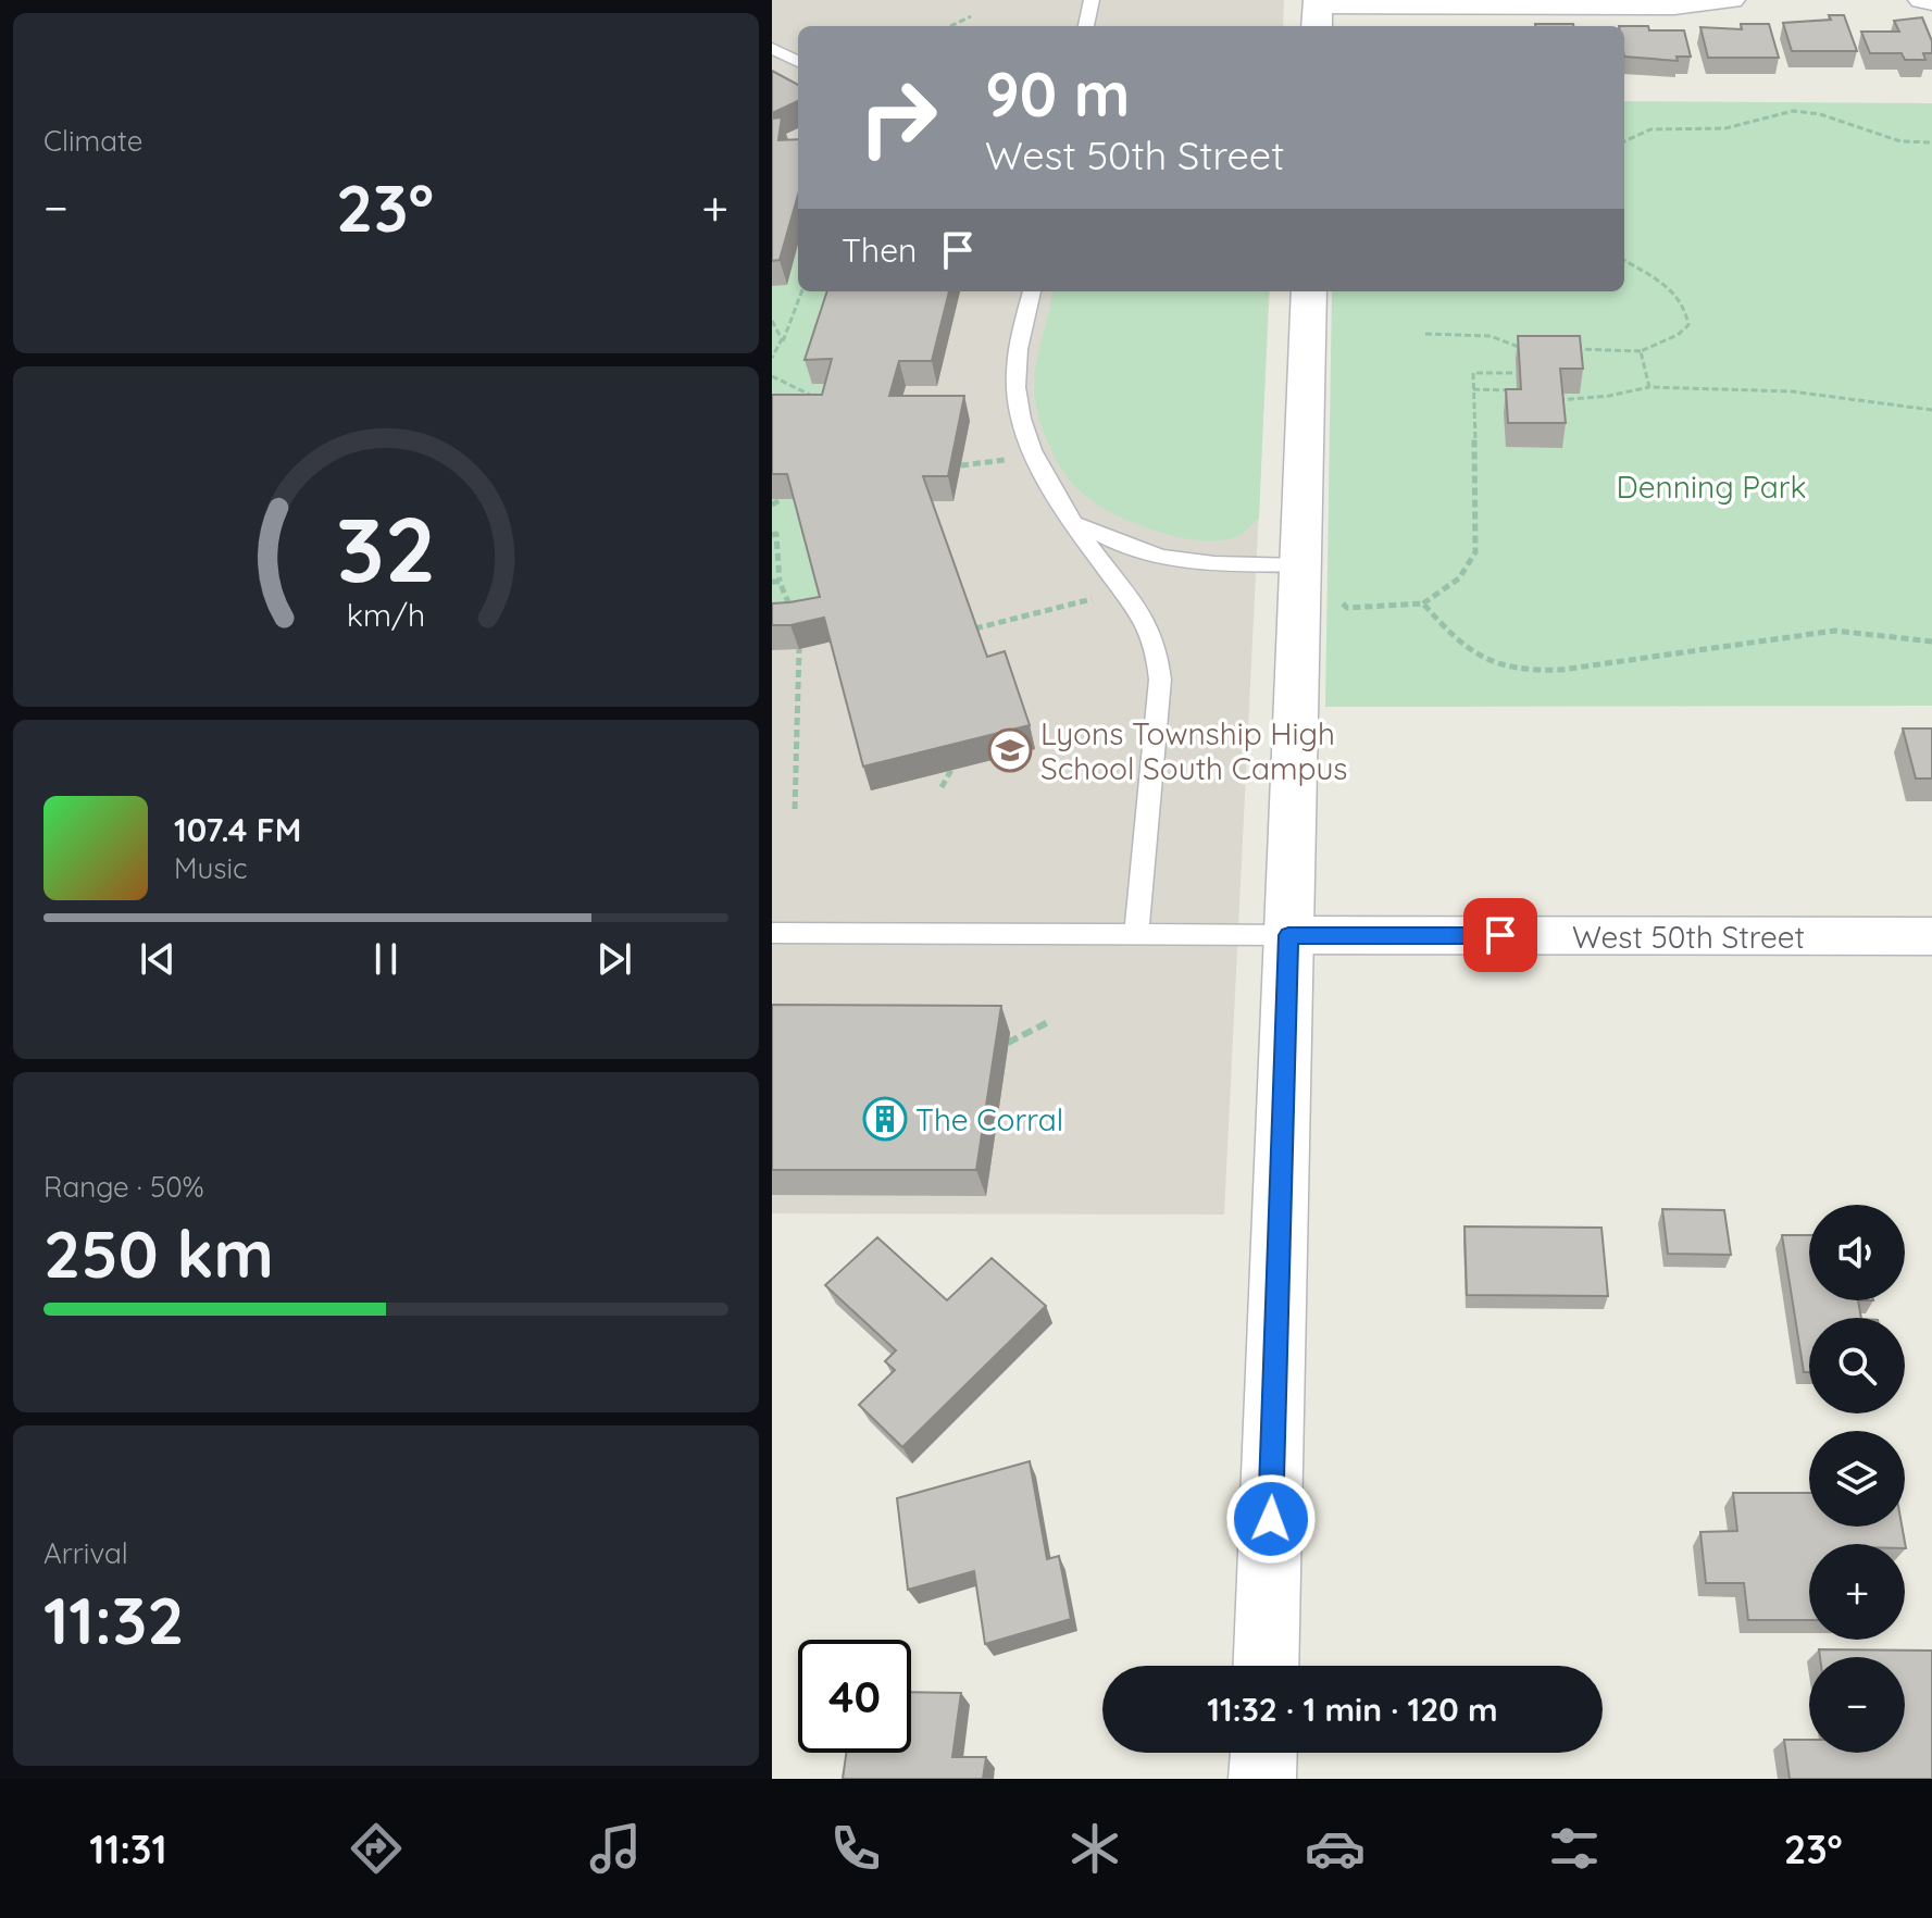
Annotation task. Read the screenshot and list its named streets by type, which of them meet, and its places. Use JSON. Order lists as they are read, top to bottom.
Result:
{
  "streets": {
    "street": ["West 50th Street"]
  },
  "parks": ["Denning Park"],
  "places": {
    "school or university": ["Lyons Township High School South Campus"],
    "building": ["The Corral"]
  },
  "page": {
    "tile": [
      "Climate",
      ["Range · 50%", "250 km"],
      ["Arrival", "11:32"]
    ],
    "turn": ["90 m", "West 50th Street"],
    "heat": ["−", "23°", "+"],
    "then": "Then",
    "song": ["107.4 FM", "Music"],
    "map_buttons": ["+", "−"],
    "limit": "40",
    "trip": "11:32 · 1 min · 120 m",
    "tabs": ["11:31", "23°"],
    "gauge": ["32", "km/h"]
  }
}
